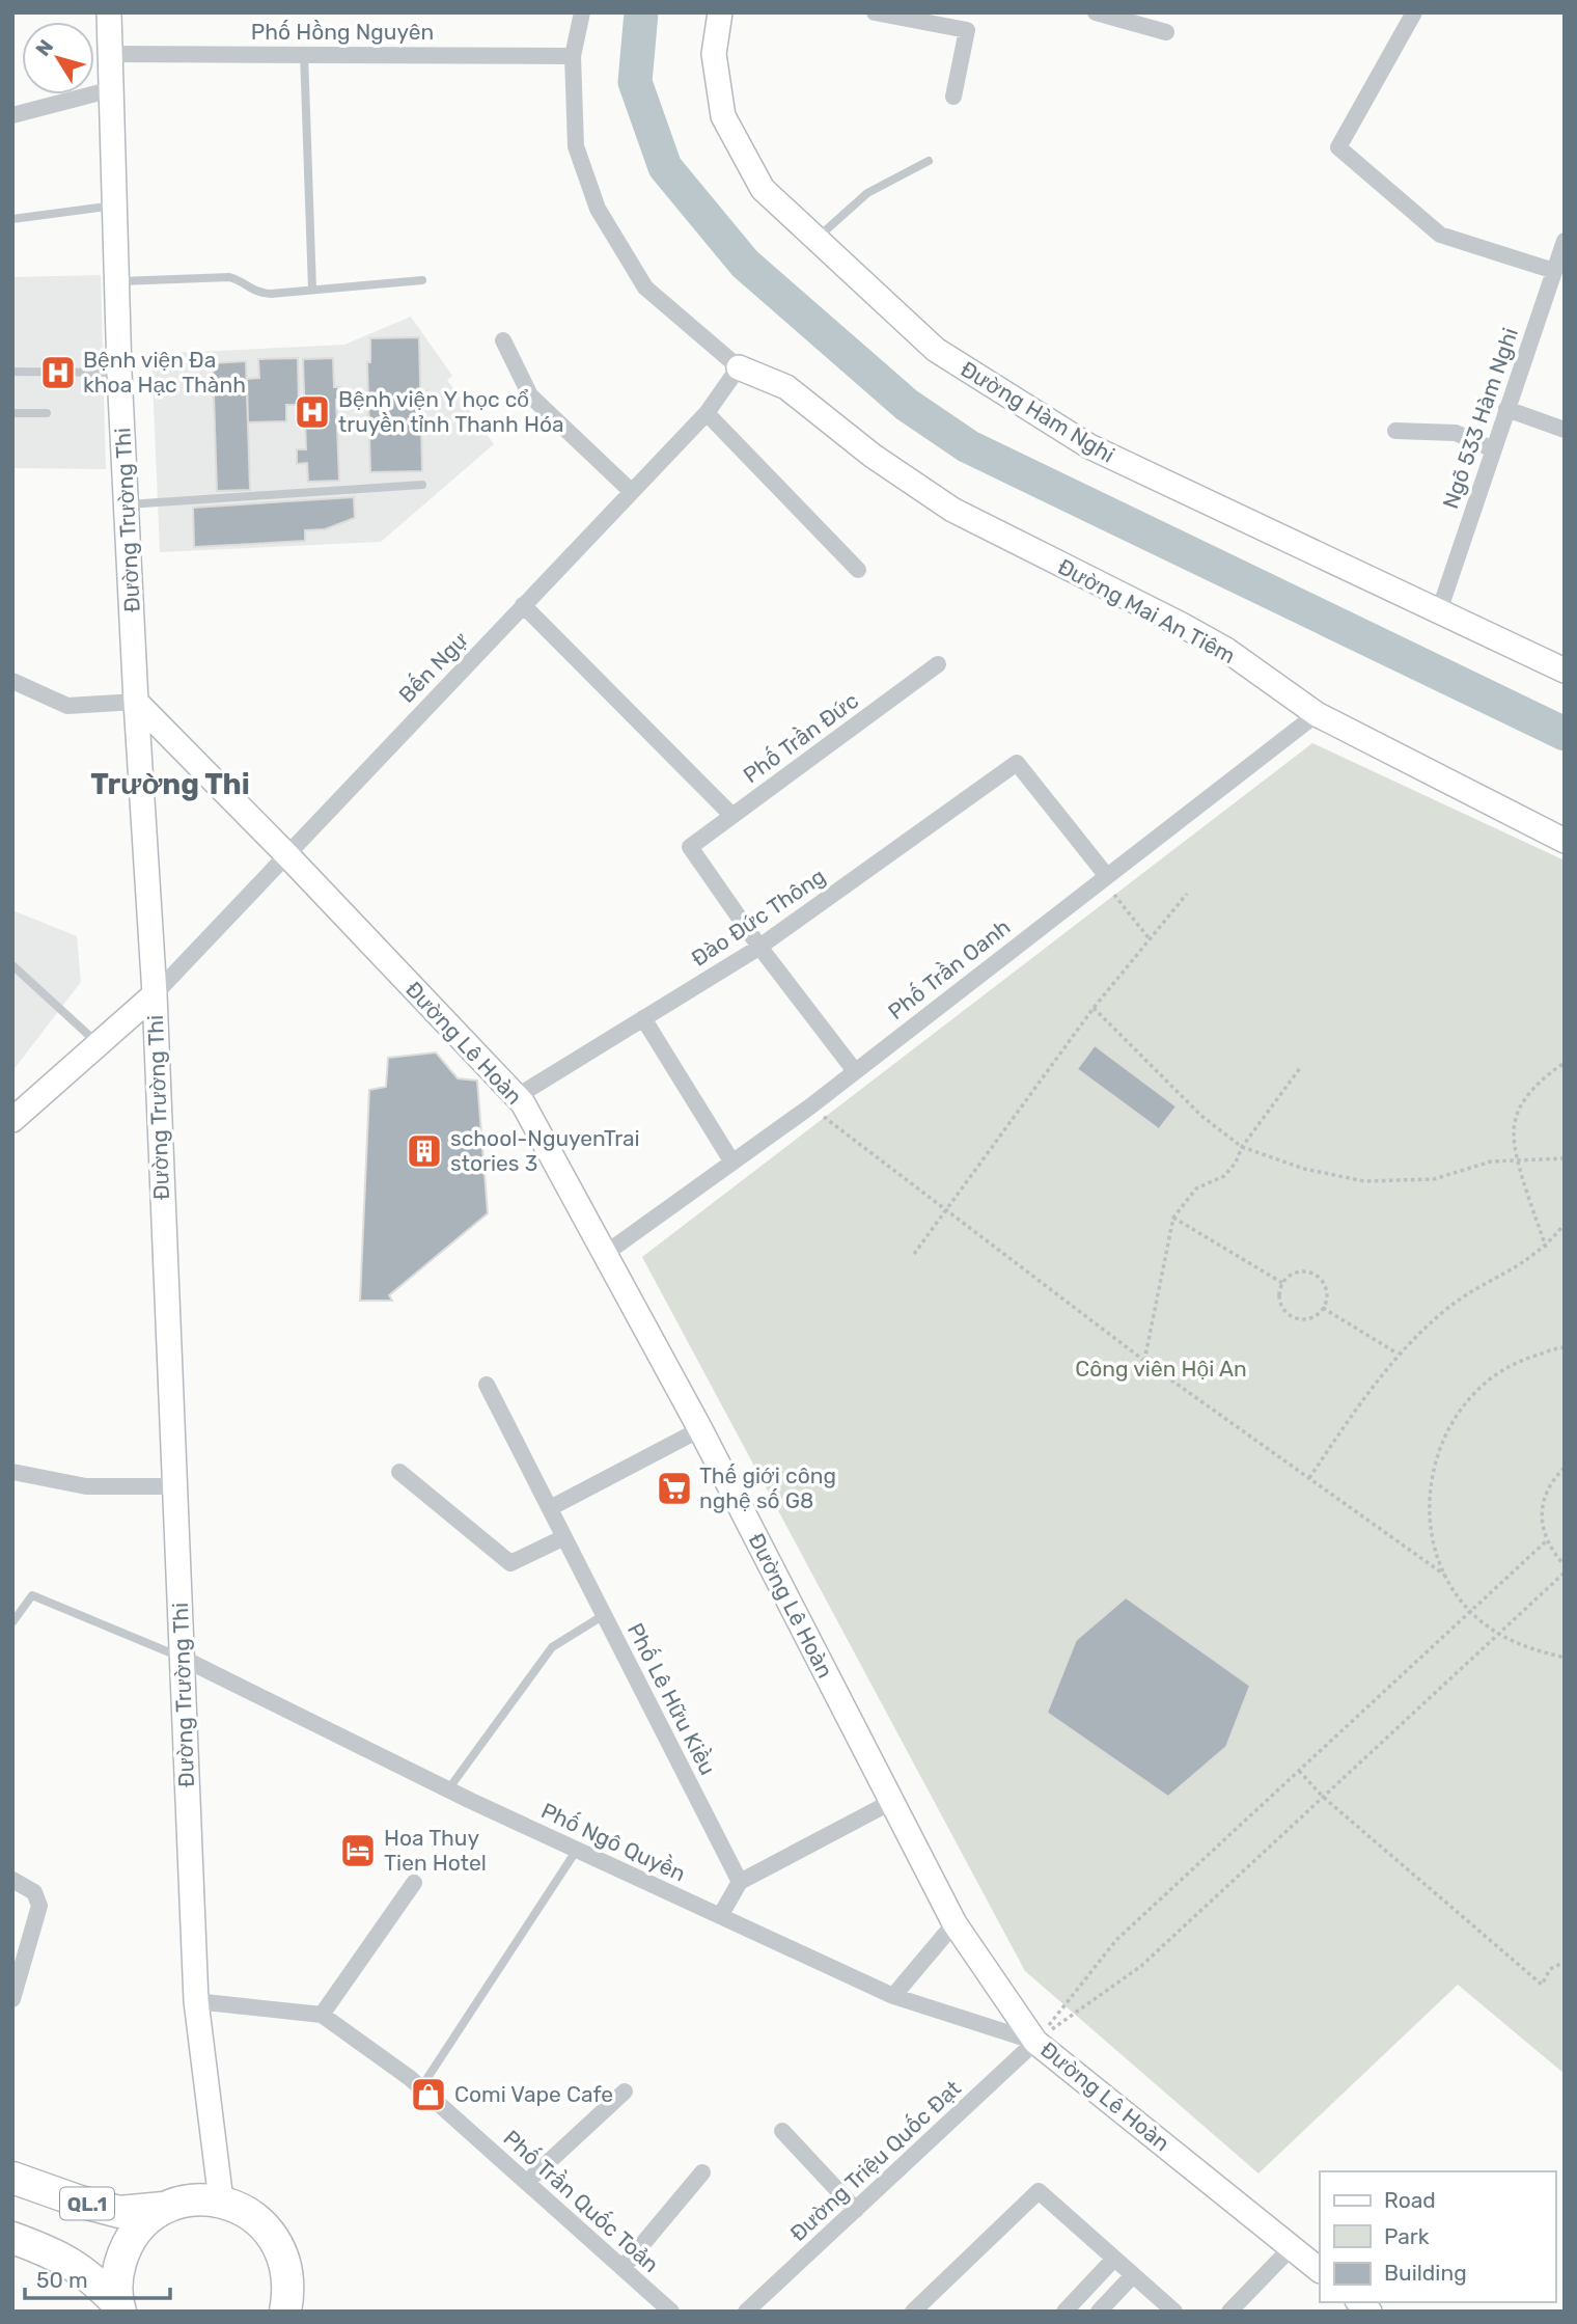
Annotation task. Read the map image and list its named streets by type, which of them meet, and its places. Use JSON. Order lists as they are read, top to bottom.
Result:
{
  "streets": {
    "highway": ["QL.1"],
    "street": [
      "Phố Hồng Nguyên",
      "Đường Hàm Nghi",
      "Ngõ 533 Hàm Nghi",
      "Đường Trường Thi",
      "Đường Mai An Tiêm",
      "Bến Ngự",
      "Phố Trần Đức",
      "Đào Đức Thông",
      "Phố Trần Oanh",
      "Đường Lê Hoàn",
      "Phố Lê Hữu Kiều",
      "Phố Ngô Quyền",
      "Đường Triệu Quốc Đạt",
      "Phố Trần Quốc Toản"
    ]
  },
  "crossings": [
    ["Phố Hồng Nguyên", "Đường Trường Thi"],
    ["Đường Hàm Nghi", "Ngõ 533 Hàm Nghi"],
    ["Đường Trường Thi", "Bến Ngự"],
    ["Đường Trường Thi", "Đường Lê Hoàn"],
    ["Đường Trường Thi", "Phố Ngô Quyền"],
    ["Đường Trường Thi", "Phố Trần Quốc Toản"],
    ["Đường Mai An Tiêm", "Bến Ngự"],
    ["Đường Mai An Tiêm", "Phố Trần Oanh"],
    ["Bến Ngự", "Đường Lê Hoàn"],
    ["Phố Trần Đức", "Đào Đức Thông"],
    ["Đào Đức Thông", "Phố Trần Oanh"],
    ["Đào Đức Thông", "Đường Lê Hoàn"],
    ["Phố Trần Oanh", "Đường Lê Hoàn"],
    ["Đường Lê Hoàn", "Phố Ngô Quyền"],
    ["Đường Lê Hoàn", "Đường Triệu Quốc Đạt"],
    ["Phố Ngô Quyền", "Đường Triệu Quốc Đạt"]
  ],
  "districts": ["Trường Thi"],
  "parks": ["Công viên Hội An"],
  "places": {
    "hospital": ["Bệnh viện Đa khoa Hạc Thành", "Bệnh viện Y học cổ truyền tỉnh Thanh Hóa"],
    "building": ["school-NguyenTrai stories 3"],
    "supermarket": ["Thế giới công nghệ số G8"],
    "hotel": ["Hoa Thuy Tien Hotel"],
    "shop": ["Comi Vape Cafe"]
  },
  "legend": ["Road", "Park", "Building"],
  "scale_bar": "50 m",
  "north": "top left"
}
